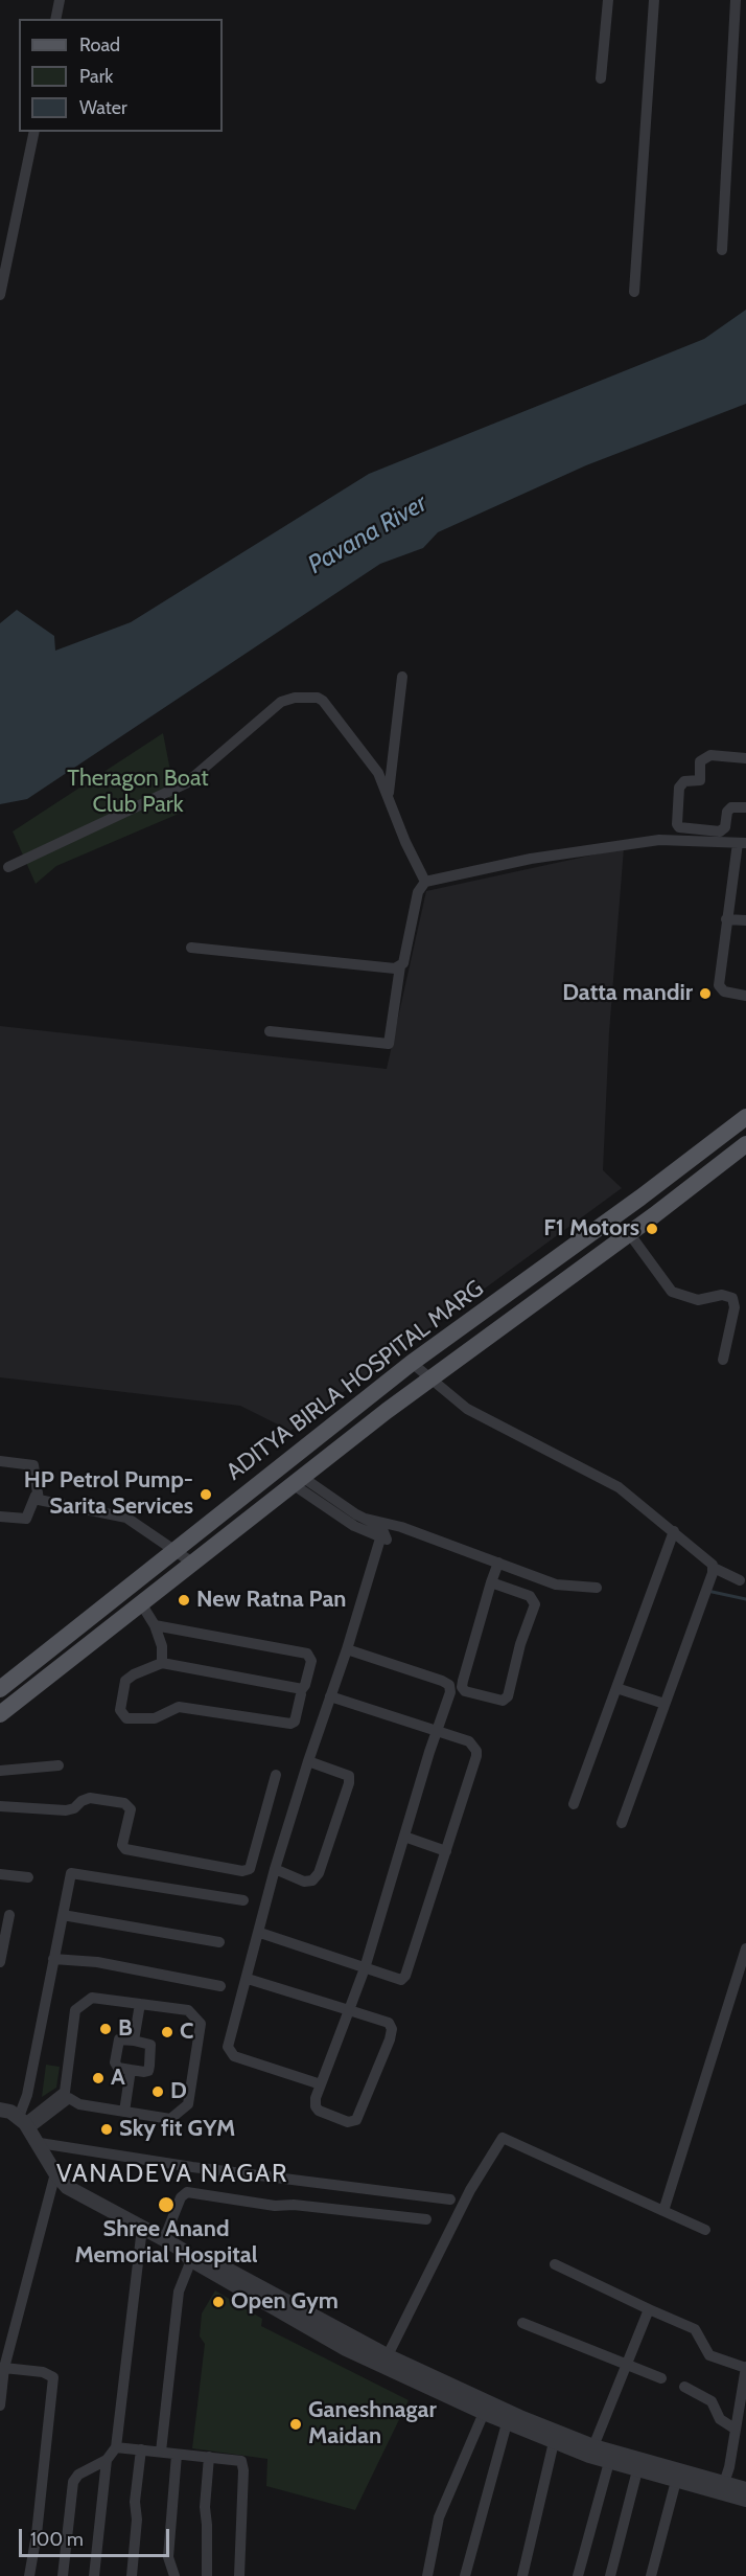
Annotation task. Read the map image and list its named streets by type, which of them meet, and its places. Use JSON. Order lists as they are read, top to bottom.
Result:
{
  "streets": {
    "main road": ["ADITYA BIRLA HOSPITAL MARG"]
  },
  "districts": ["VANADEVA NAGAR"],
  "water": ["Pavana River"],
  "parks": ["Theragon Boat Club Park"],
  "places": [
    "Datta mandir",
    "F1 Motors",
    "HP Petrol Pump- Sarita Services",
    "New Ratna Pan",
    "B",
    "C",
    "A",
    "D",
    "Sky fit GYM",
    "Shree Anand Memorial Hospital",
    "Open Gym",
    "Ganeshnagar Maidan"
  ],
  "legend": ["Road", "Park", "Water"],
  "scale_bar": "100 m"
}
